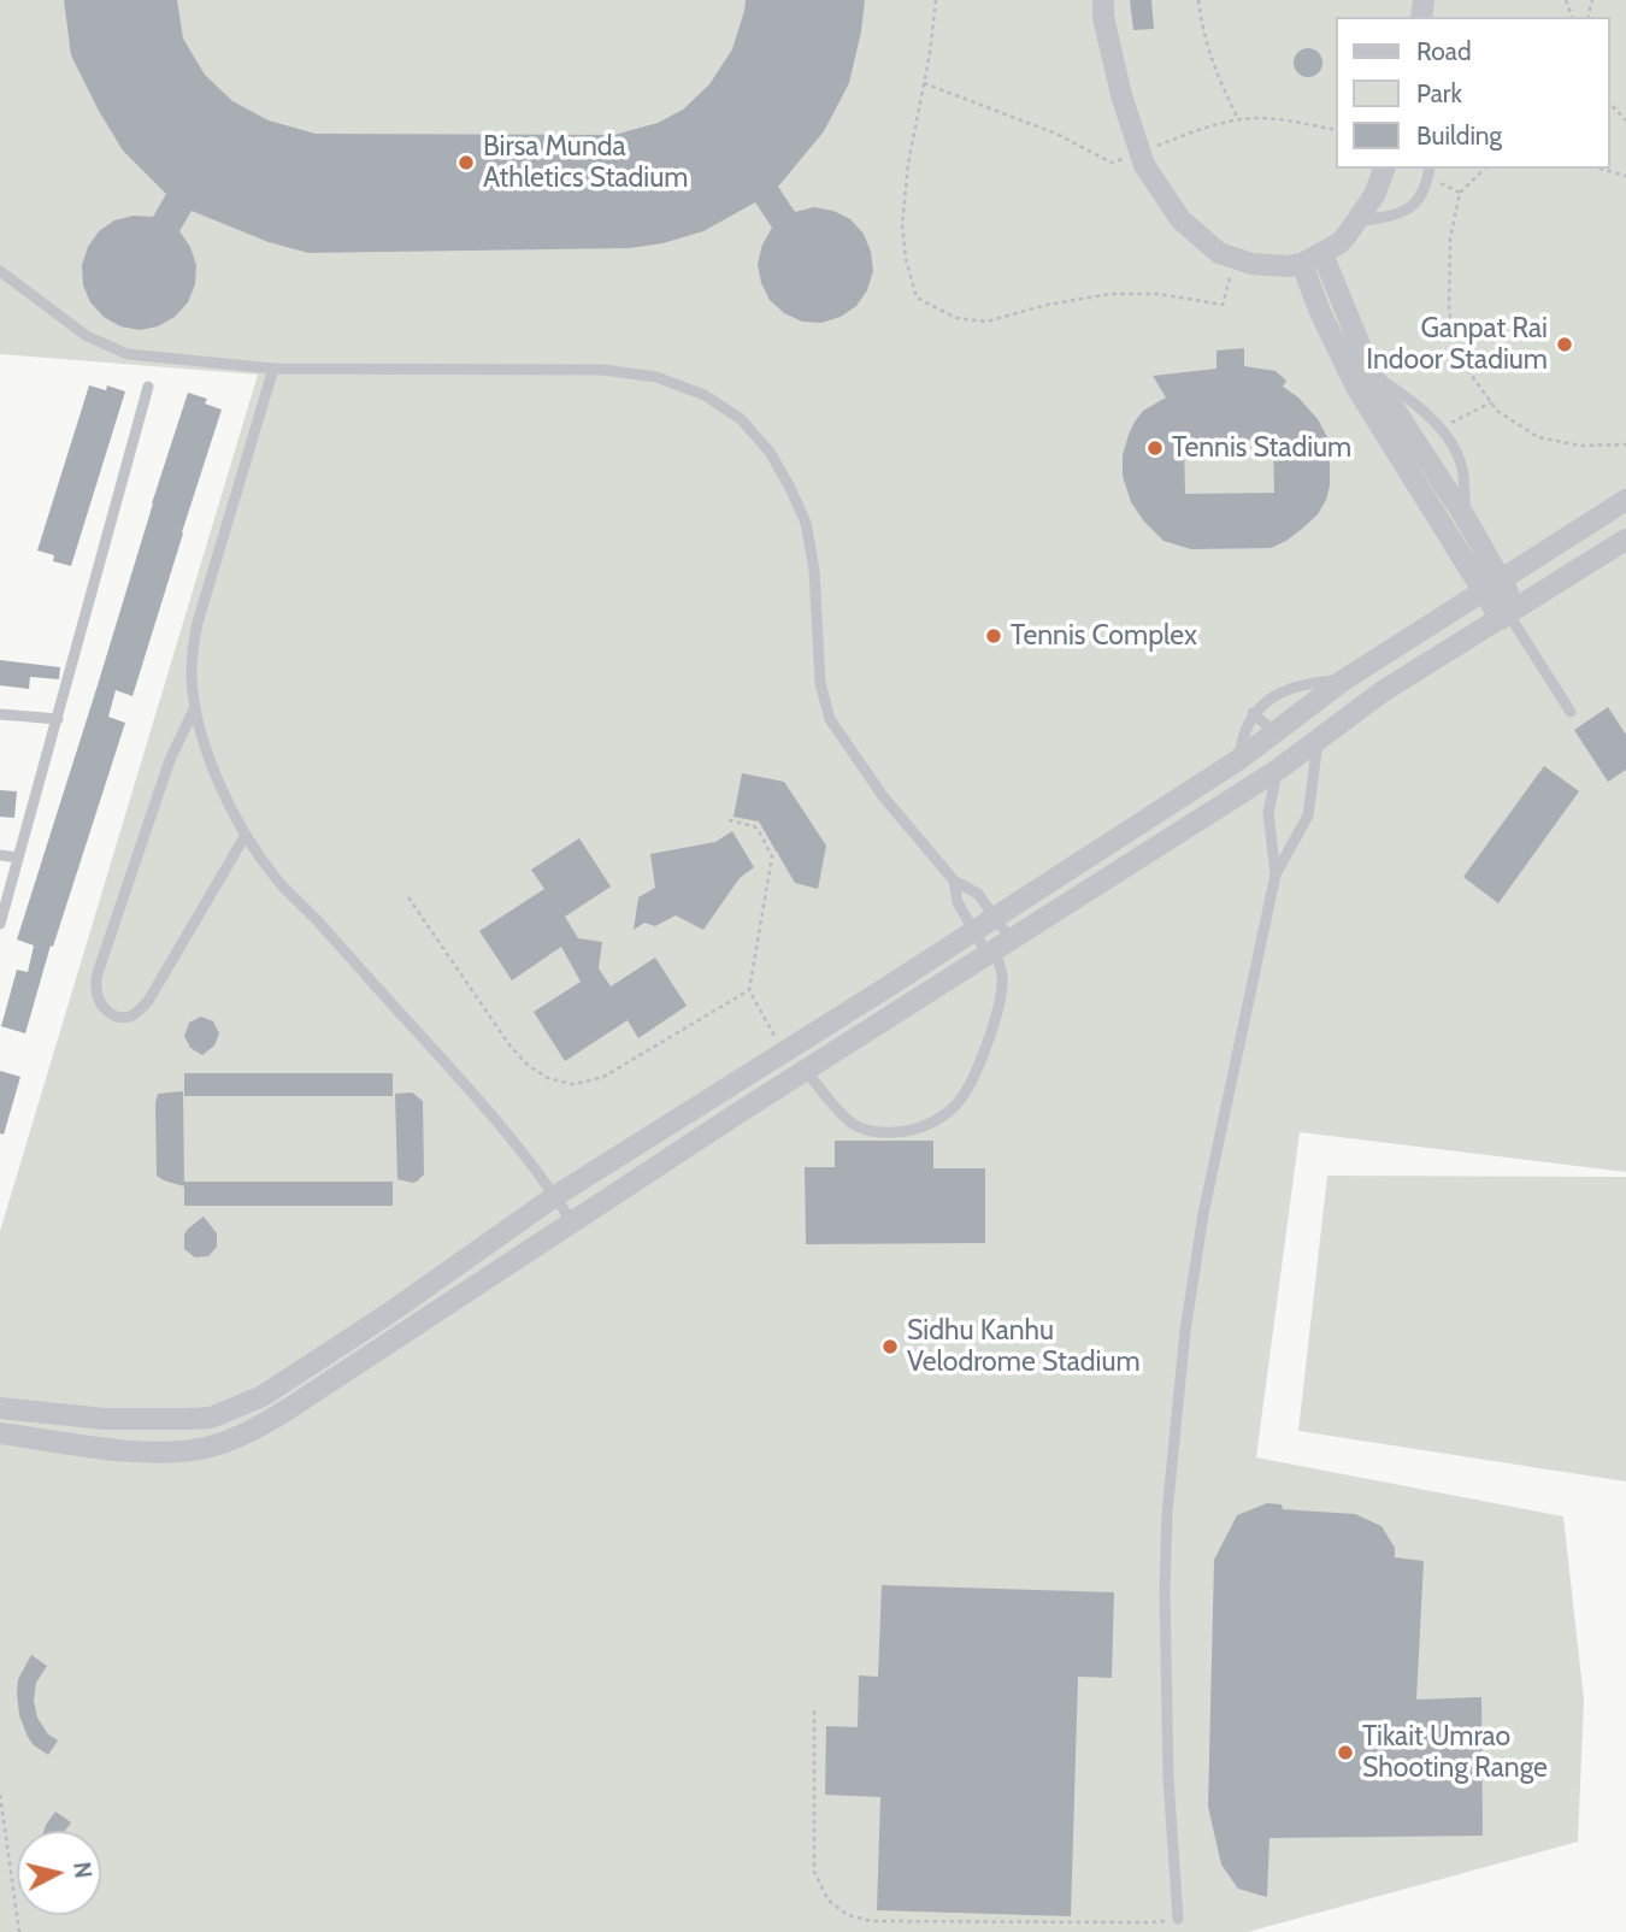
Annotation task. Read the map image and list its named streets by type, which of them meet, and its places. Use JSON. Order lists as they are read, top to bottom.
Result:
{
  "places": [
    "Birsa Munda Athletics Stadium",
    "Ganpat Rai Indoor Stadium",
    "Tennis Stadium",
    "Tennis Complex",
    "Sidhu Kanhu Velodrome Stadium",
    "Tikait Umrao Shooting Range"
  ],
  "legend": ["Road", "Park", "Building"],
  "north": "right"
}
